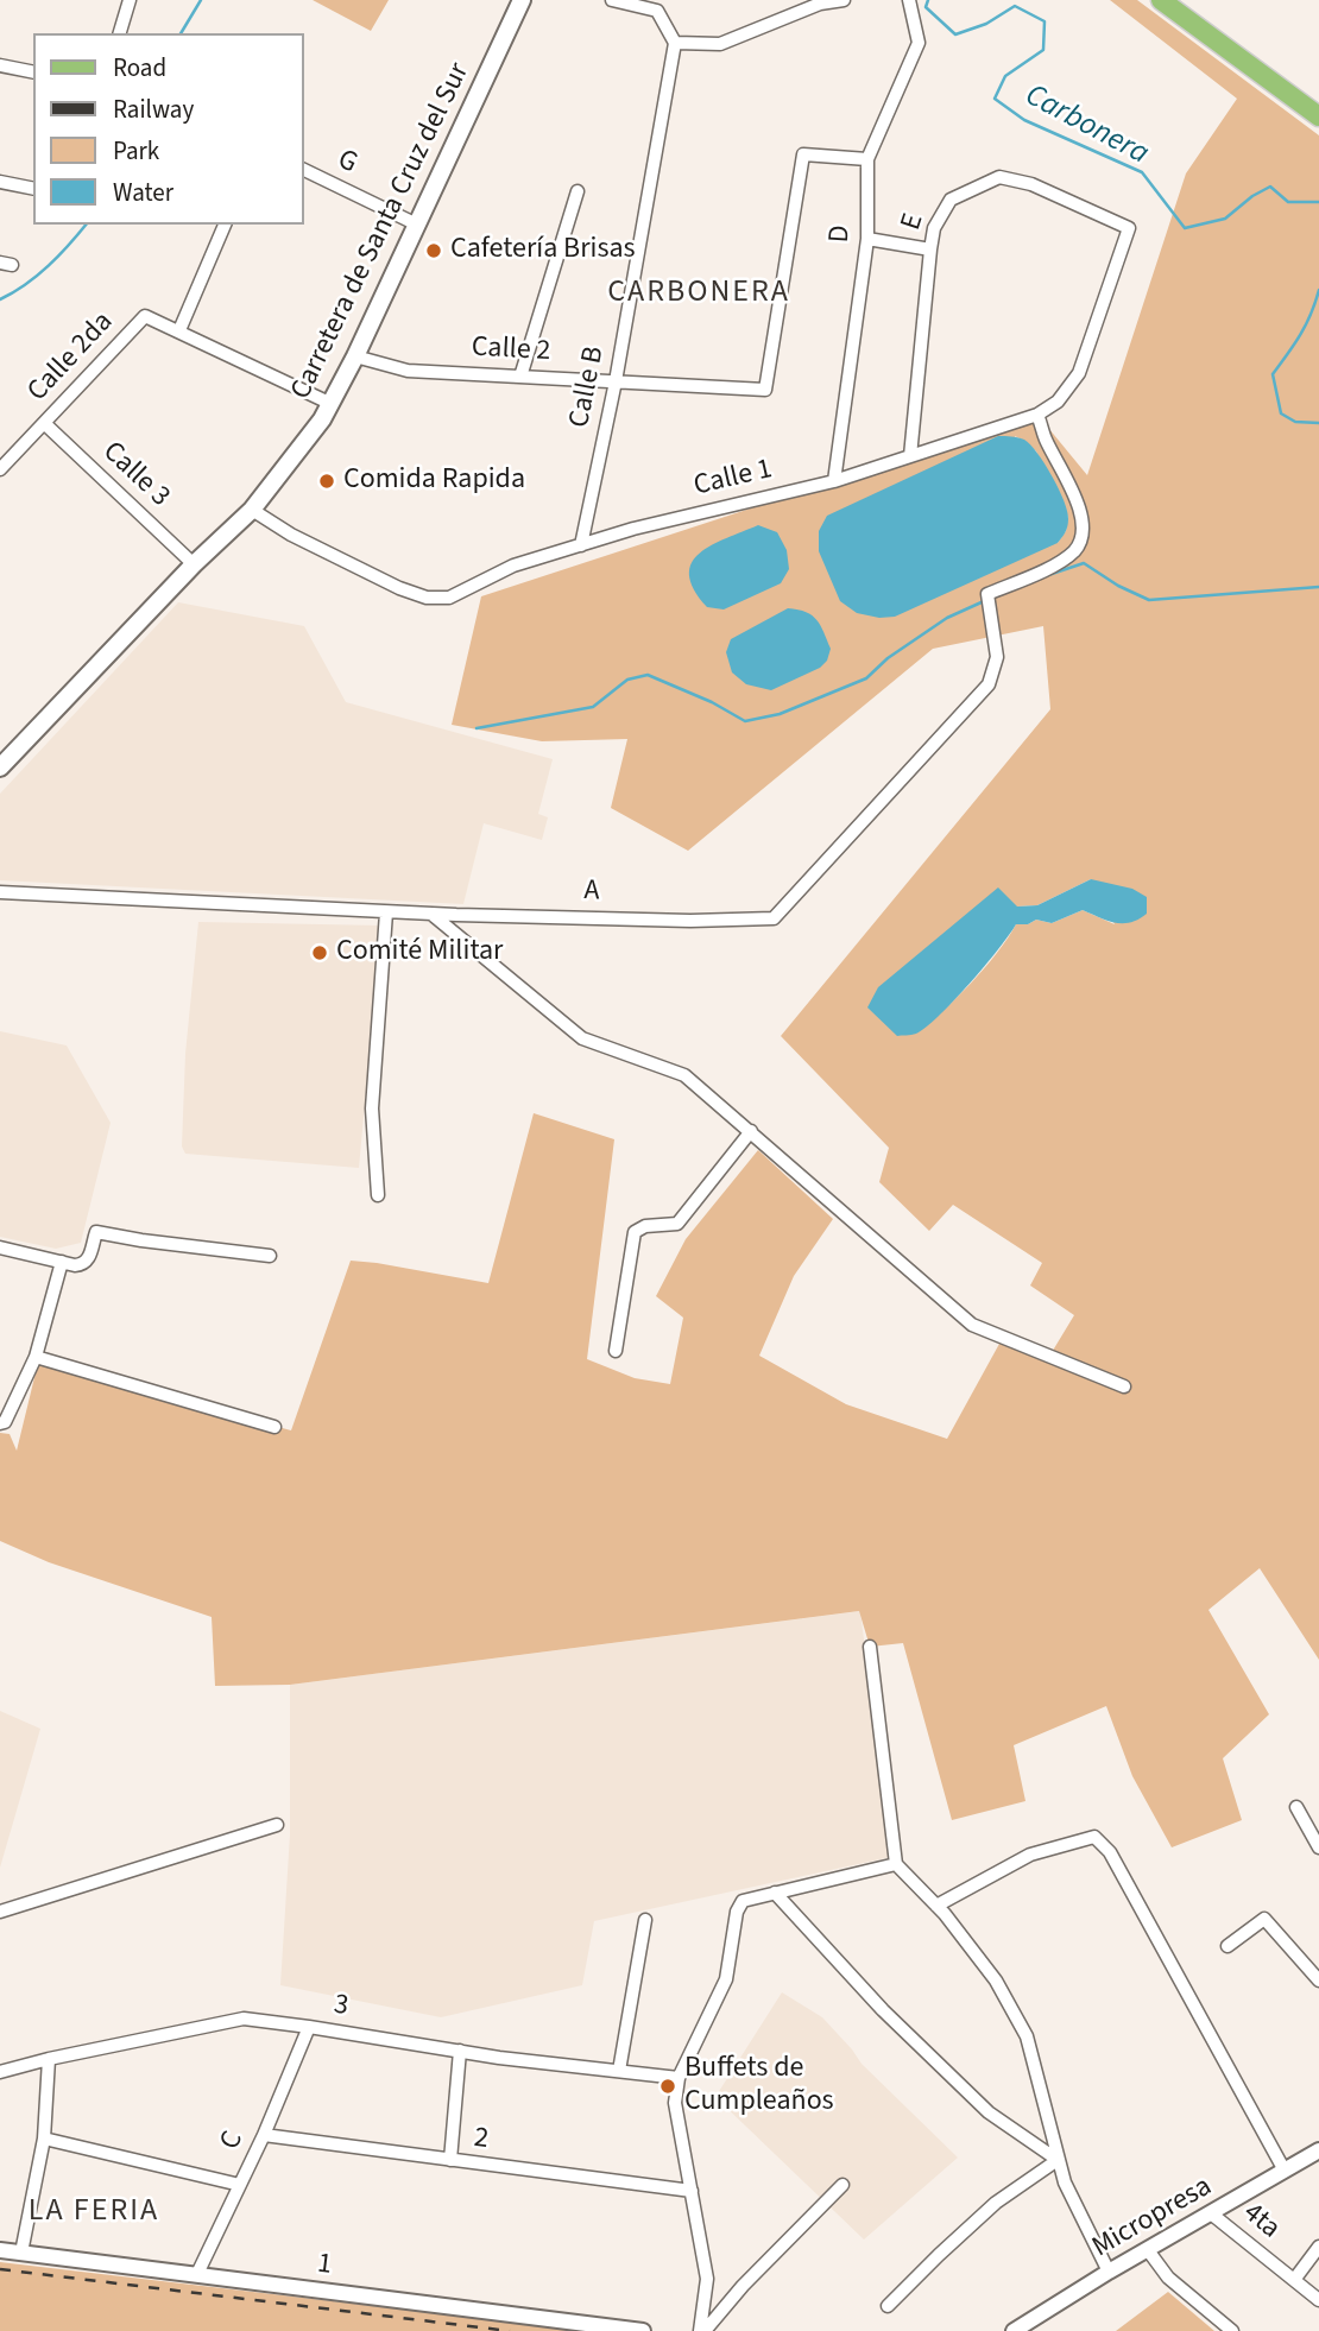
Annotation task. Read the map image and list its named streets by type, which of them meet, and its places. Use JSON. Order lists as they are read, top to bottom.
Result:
{
  "streets": {
    "main road": ["Carretera de Santa Cruz del Sur"],
    "street": [
      "G",
      "E",
      "D",
      "Calle 2",
      "Calle 2da",
      "Calle B",
      "Calle 3",
      "Calle 1",
      "A",
      "3",
      "2",
      "C",
      "Micropresa",
      "4ta",
      "1"
    ]
  },
  "crossings": [
    ["G", "Carretera de Santa Cruz del Sur"],
    ["E", "Calle 1"],
    ["Carretera de Santa Cruz del Sur", "Calle 2"],
    ["Carretera de Santa Cruz del Sur", "Calle 3"],
    ["Carretera de Santa Cruz del Sur", "Calle 1"],
    ["D", "Calle 2"],
    ["D", "Calle 1"],
    ["Calle 2", "Calle B"],
    ["Calle 2da", "Calle 3"],
    ["Calle B", "Calle 1"],
    ["Calle 1", "A"],
    ["3", "C"],
    ["2", "C"],
    ["C", "1"],
    ["Micropresa", "4ta"]
  ],
  "districts": ["CARBONERA", "LA FERIA"],
  "water": ["Carbonera"],
  "places": [
    "Cafetería Brisas",
    "Comida Rapida",
    "Comité Militar",
    "Buffets de Cumpleaños"
  ],
  "legend": [
    "Road",
    "Railway",
    "Park",
    "Water"
  ]
}
